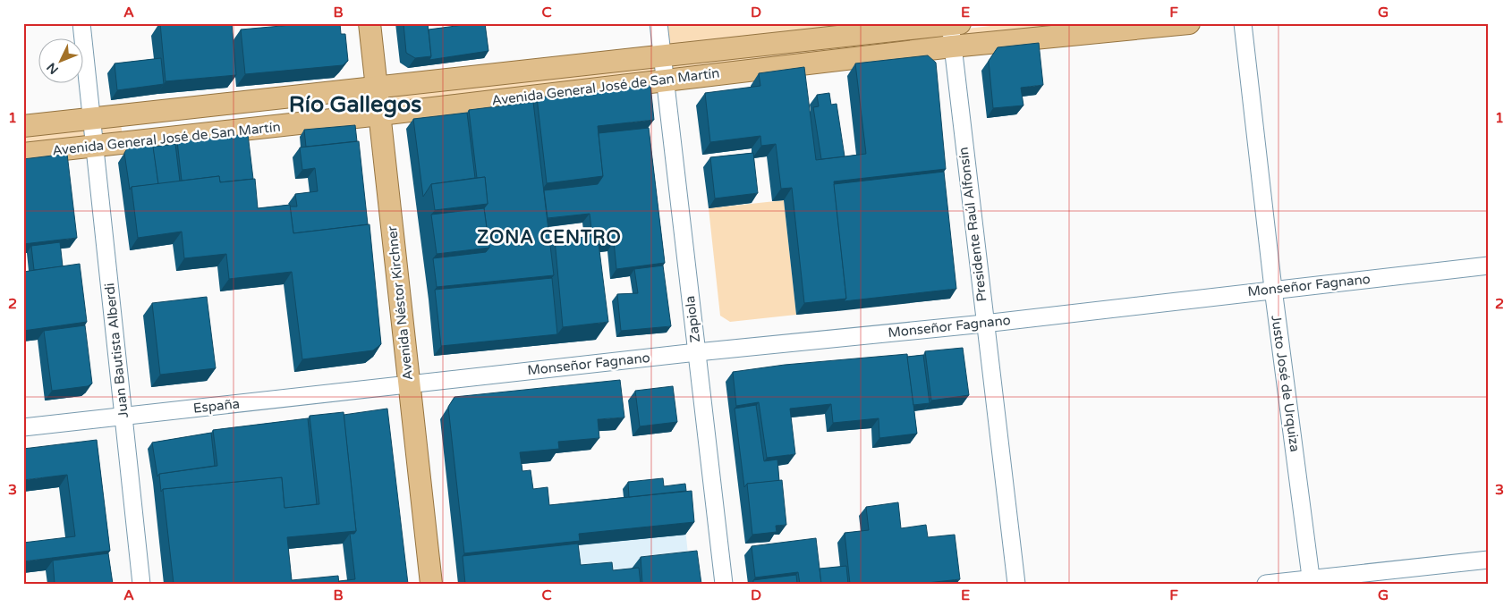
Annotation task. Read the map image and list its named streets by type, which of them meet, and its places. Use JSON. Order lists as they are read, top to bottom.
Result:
{
  "streets": {
    "main road": ["Avenida General José de San Martín", "Avenida Néstor Kirchner"],
    "street": [
      "Presidente Raúl Alfonsín",
      "Monseñor Fagnano",
      "Zapiola",
      "Juan Bautista Alberdi",
      "Justo José de Urquiza",
      "España"
    ]
  },
  "crossings": [
    ["Avenida General José de San Martín", "Presidente Raúl Alfonsín"],
    ["Avenida General José de San Martín", "Avenida Néstor Kirchner"],
    ["Avenida General José de San Martín", "Zapiola"],
    ["Avenida General José de San Martín", "Juan Bautista Alberdi"],
    ["Presidente Raúl Alfonsín", "Monseñor Fagnano"],
    ["Monseñor Fagnano", "Avenida Néstor Kirchner"],
    ["Monseñor Fagnano", "Zapiola"],
    ["Monseñor Fagnano", "Justo José de Urquiza"],
    ["Monseñor Fagnano", "España"],
    ["Avenida Néstor Kirchner", "España"],
    ["Juan Bautista Alberdi", "España"]
  ],
  "districts": ["Río Gallegos", "ZONA CENTRO"],
  "north": "bottom left",
  "grid": {
    "columns": [
      "A",
      "B",
      "C",
      "D",
      "E",
      "F",
      "G"
    ],
    "rows": ["1", "2", "3"]
  }
}
